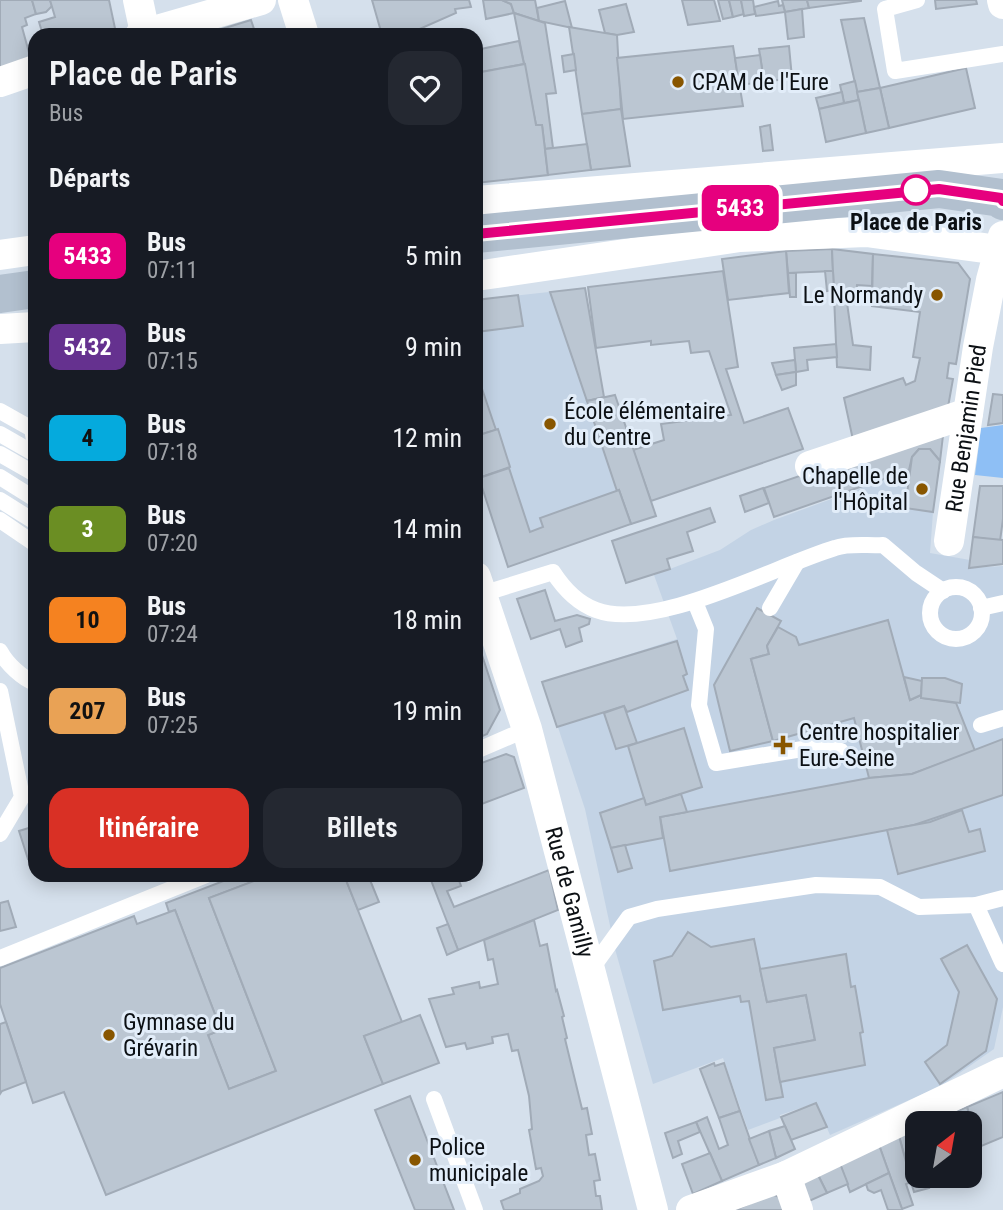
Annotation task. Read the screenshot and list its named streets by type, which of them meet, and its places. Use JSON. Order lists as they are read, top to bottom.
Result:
{
  "streets": {
    "street": ["Rue Benjamin Pied", "Rue de Gamilly"]
  },
  "places": {
    "other": [
      "CPAM de l'Eure",
      "Place de Paris",
      "Le Normandy",
      "École élémentaire du Centre",
      "Chapelle de l'Hôpital",
      "Gymnase du Grévarin",
      "Police municipale"
    ],
    "health": ["Centre hospitalier Eure-Seine"]
  },
  "lines": ["bus line 5433"],
  "north": "top right",
  "page": {
    "on_map": "5433",
    "heading": [
      ["Place de Paris", "Bus"],
      "Départs"
    ],
    "list": [
      {
        "mark": "5433",
        "name": "Bus",
        "note": "07:11",
        "value": "5 min"
      },
      {
        "mark": "5432",
        "name": "Bus",
        "note": "07:15",
        "value": "9 min"
      },
      {
        "mark": "4",
        "name": "Bus",
        "note": "07:18",
        "value": "12 min"
      },
      {
        "mark": "3",
        "name": "Bus",
        "note": "07:20",
        "value": "14 min"
      },
      {
        "mark": "10",
        "name": "Bus",
        "note": "07:24",
        "value": "18 min"
      },
      {
        "mark": "207",
        "name": "Bus",
        "note": "07:25",
        "value": "19 min"
      }
    ],
    "buttons": ["Itinéraire", "Billets"]
  }
}
